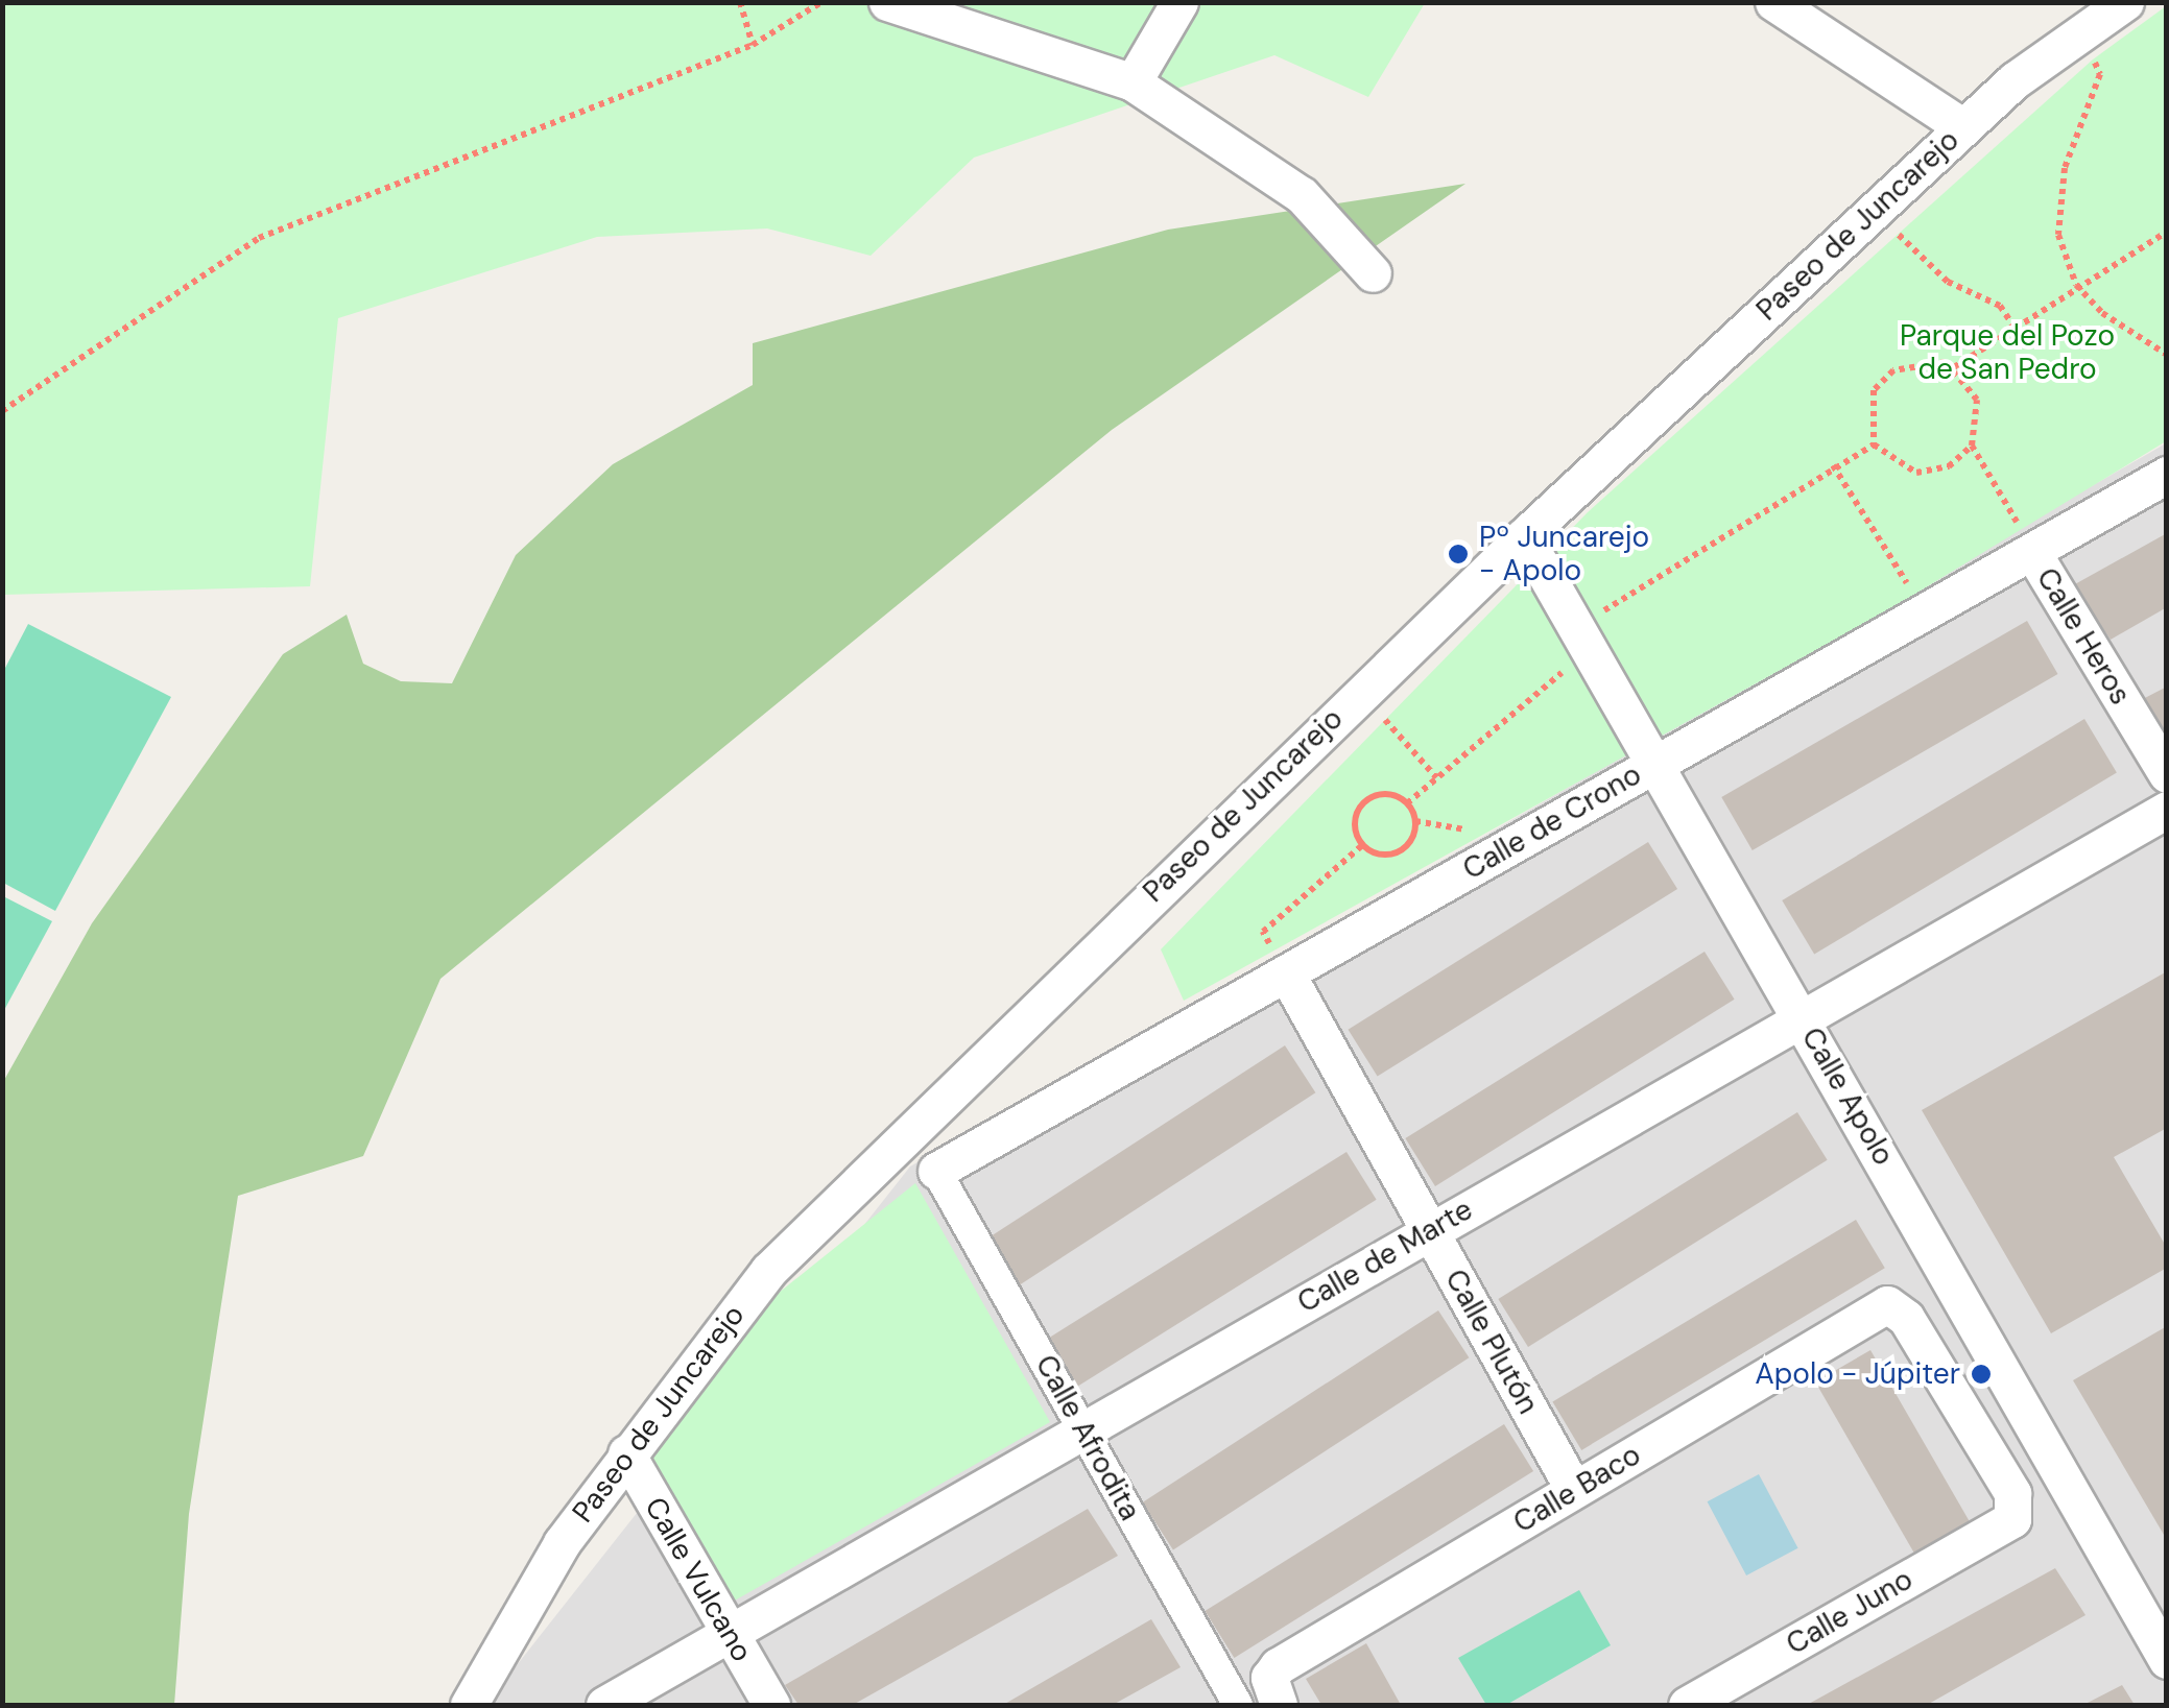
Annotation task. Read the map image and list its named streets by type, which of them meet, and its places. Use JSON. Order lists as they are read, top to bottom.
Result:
{
  "streets": {
    "street": [
      "Paseo de Juncarejo",
      "Calle Heros",
      "Calle de Crono",
      "Calle Apolo",
      "Calle de Marte",
      "Calle Plutón",
      "Calle Afrodita",
      "Calle Baco",
      "Calle Vulcano",
      "Calle Juno"
    ]
  },
  "crossings": [
    ["Paseo de Juncarejo", "Calle Apolo"],
    ["Paseo de Juncarejo", "Calle Vulcano"],
    ["Calle Heros", "Calle de Crono"],
    ["Calle de Crono", "Calle Apolo"],
    ["Calle de Crono", "Calle Plutón"],
    ["Calle de Crono", "Calle Afrodita"],
    ["Calle Apolo", "Calle de Marte"],
    ["Calle de Marte", "Calle Plutón"],
    ["Calle de Marte", "Calle Afrodita"],
    ["Calle de Marte", "Calle Vulcano"],
    ["Calle Plutón", "Calle Baco"],
    ["Calle Baco", "Calle Juno"]
  ],
  "parks": ["Parque del Pozo de San Pedro"],
  "places": ["Pº Juncarejo - Apolo", "Apolo - Júpiter"]
}
